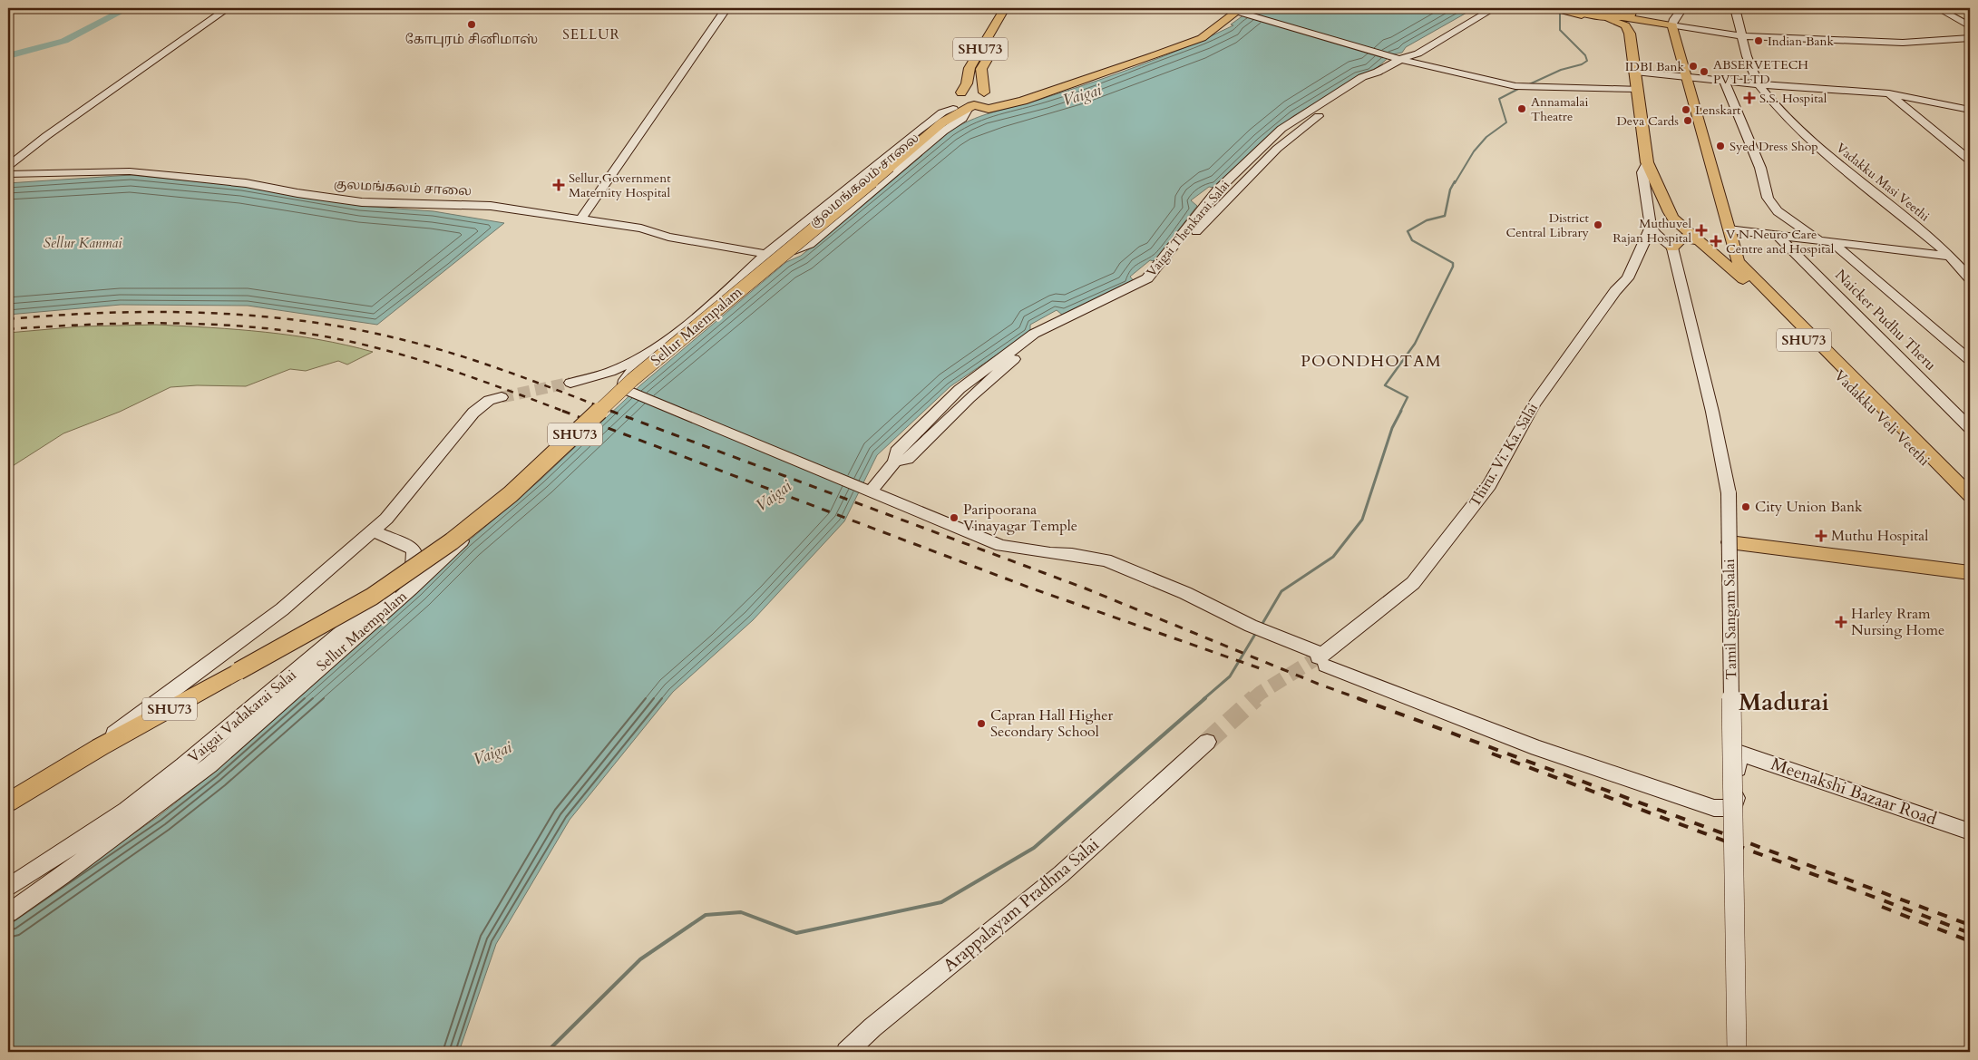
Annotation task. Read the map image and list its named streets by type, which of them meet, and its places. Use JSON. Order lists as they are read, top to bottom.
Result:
{
  "streets": {
    "main road": [
      "SHU73",
      "குலமங்கலம் சாலை",
      "Vadakku Masi Veethi",
      "Vaigai Thenkarai Salai",
      "Naicker Pudhu Theru",
      "Sellur Maempalam",
      "Vadakku Veli Veethi",
      "Thiru. Vi. Ka. Salai",
      "Tamil Sangam Salai",
      "Vaigai Vadakarai Salai",
      "Meenakshi Bazaar Road",
      "Arappalayam Pradhna Salai"
    ]
  },
  "crossings": [
    ["SHU73", "குலமங்கலம் சாலை"],
    ["SHU73", "Sellur Maempalam"],
    ["Sellur Maempalam", "Vaigai Vadakarai Salai"],
    ["Thiru. Vi. Ka. Salai", "Meenakshi Bazaar Road"]
  ],
  "districts": ["SELLUR", "POONDHOTAM", "Madurai"],
  "water": ["Vaigai", "Sellur Kanmai"],
  "places": {
    "other": [
      "கோபுரம் சினிமாஸ்",
      "Indian Bank",
      "IDBI Bank",
      "ABSERVETECH PVT LTD",
      "Annamalai Theatre",
      "Lenskart",
      "Deva Cards",
      "Syed Dress Shop",
      "District Central Library",
      "City Union Bank",
      "Paripoorana Vinayagar Temple",
      "Capran Hall Higher Secondary School"
    ],
    "health": [
      "S.S. Hospital",
      "Sellur,Government Maternity Hospital",
      "Muthuvel Rajan Hospital",
      "V N Neuro Care Centre and Hospital",
      "Muthu Hospital",
      "Harley Rram Nursing Home"
    ]
  }
}
